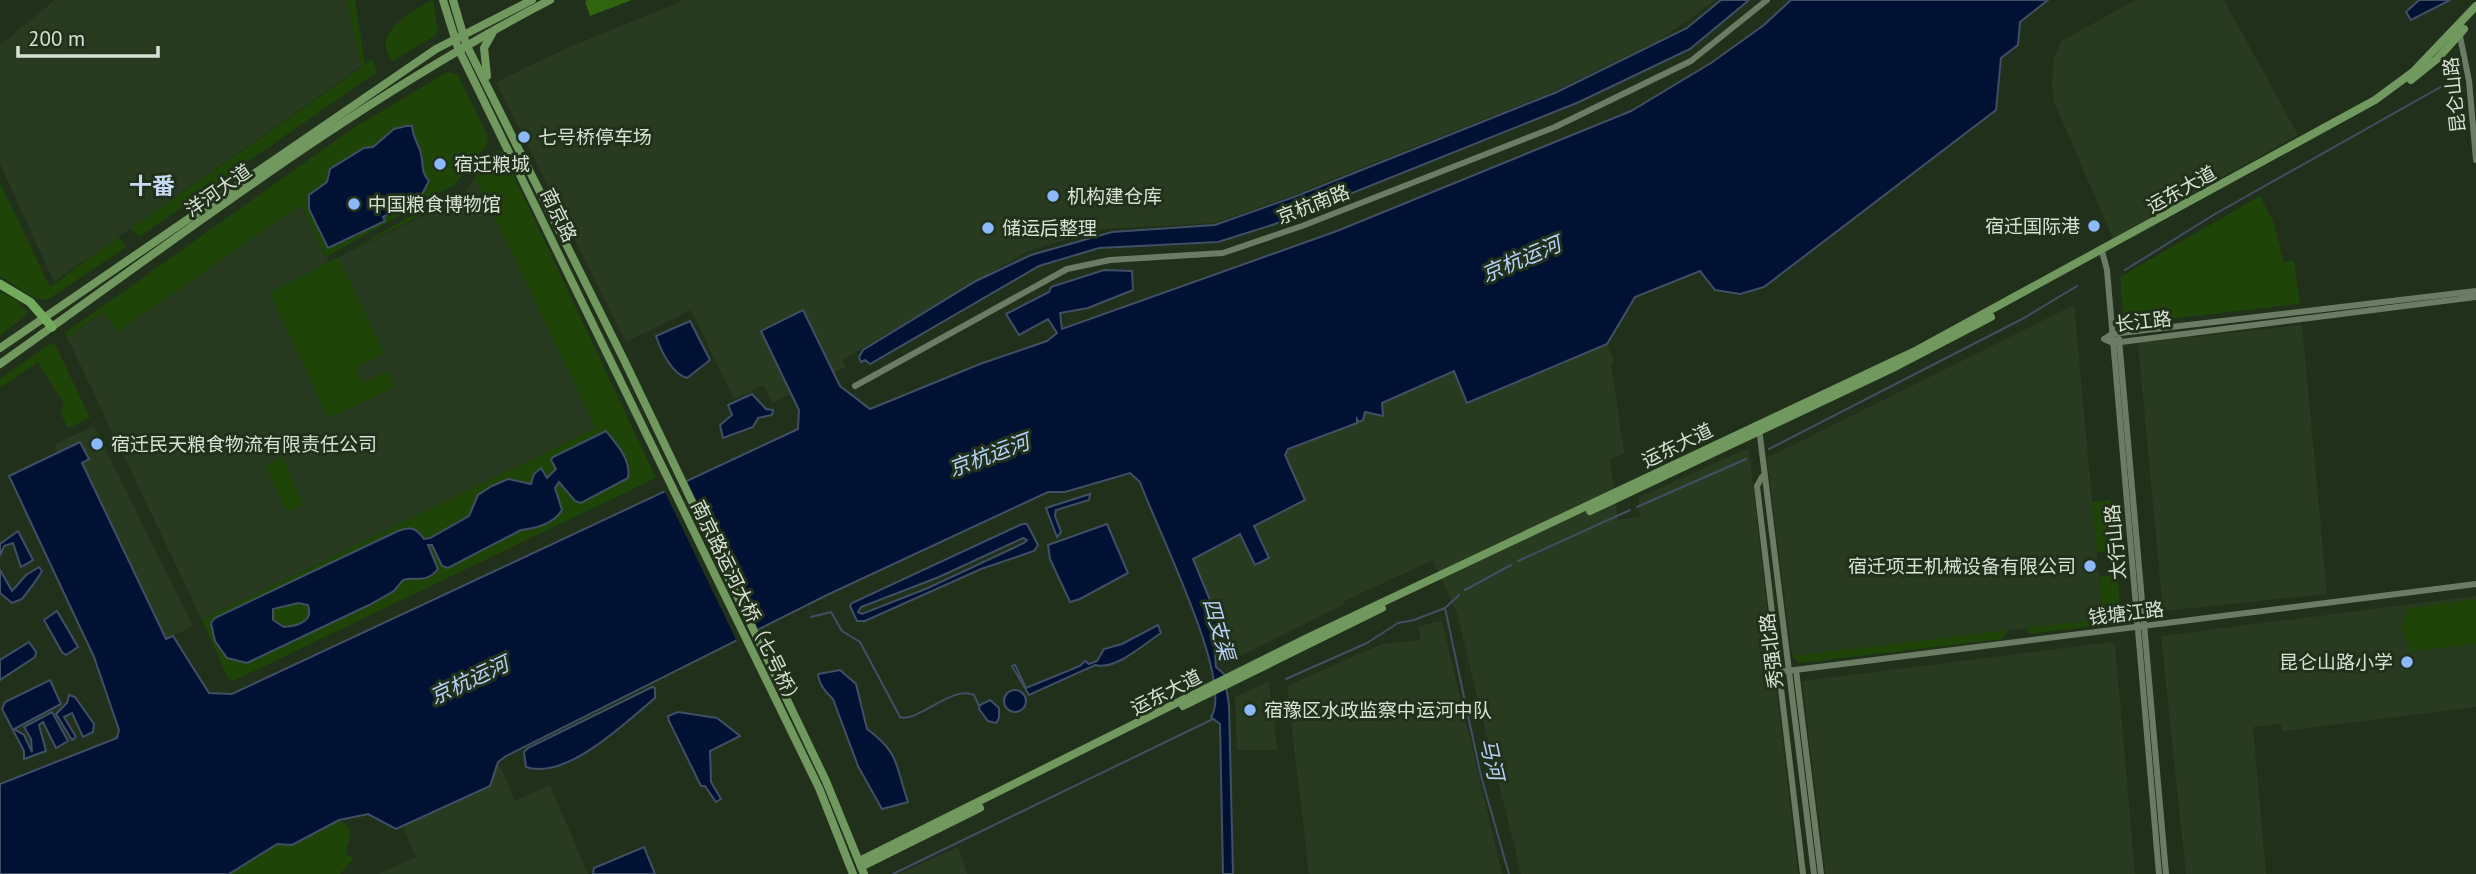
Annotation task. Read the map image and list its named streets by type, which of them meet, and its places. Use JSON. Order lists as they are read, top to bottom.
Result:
{
  "streets": {
    "main road": [
      "运东大道",
      "洋河大道",
      "南京路",
      "南京路运河大桥（七号桥）"
    ],
    "street": [
      "昆仑山路",
      "京杭南路",
      "长江路",
      "太行山路",
      "钱塘江路",
      "秀强北路"
    ]
  },
  "crossings": [
    ["昆仑山路", "运东大道"],
    ["运东大道", "太行山路"],
    ["运东大道", "南京路运河大桥（七号桥）"],
    ["运东大道", "秀强北路"],
    ["洋河大道", "南京路"],
    ["南京路", "南京路运河大桥（七号桥）"],
    ["长江路", "太行山路"],
    ["太行山路", "钱塘江路"],
    ["钱塘江路", "秀强北路"]
  ],
  "districts": ["十番"],
  "water": ["京杭运河", "四支渠", "马河"],
  "places": [
    "七号桥停车场",
    "宿迁粮城",
    "机构建仓库",
    "中国粮食博物馆",
    "宿迁国际港",
    "储运后整理",
    "宿迁民天粮食物流有限责任公司",
    "宿迁项王机械设备有限公司",
    "昆仑山路小学",
    "宿豫区水政监察中运河中队"
  ],
  "scale_bar": "200 m"
}
